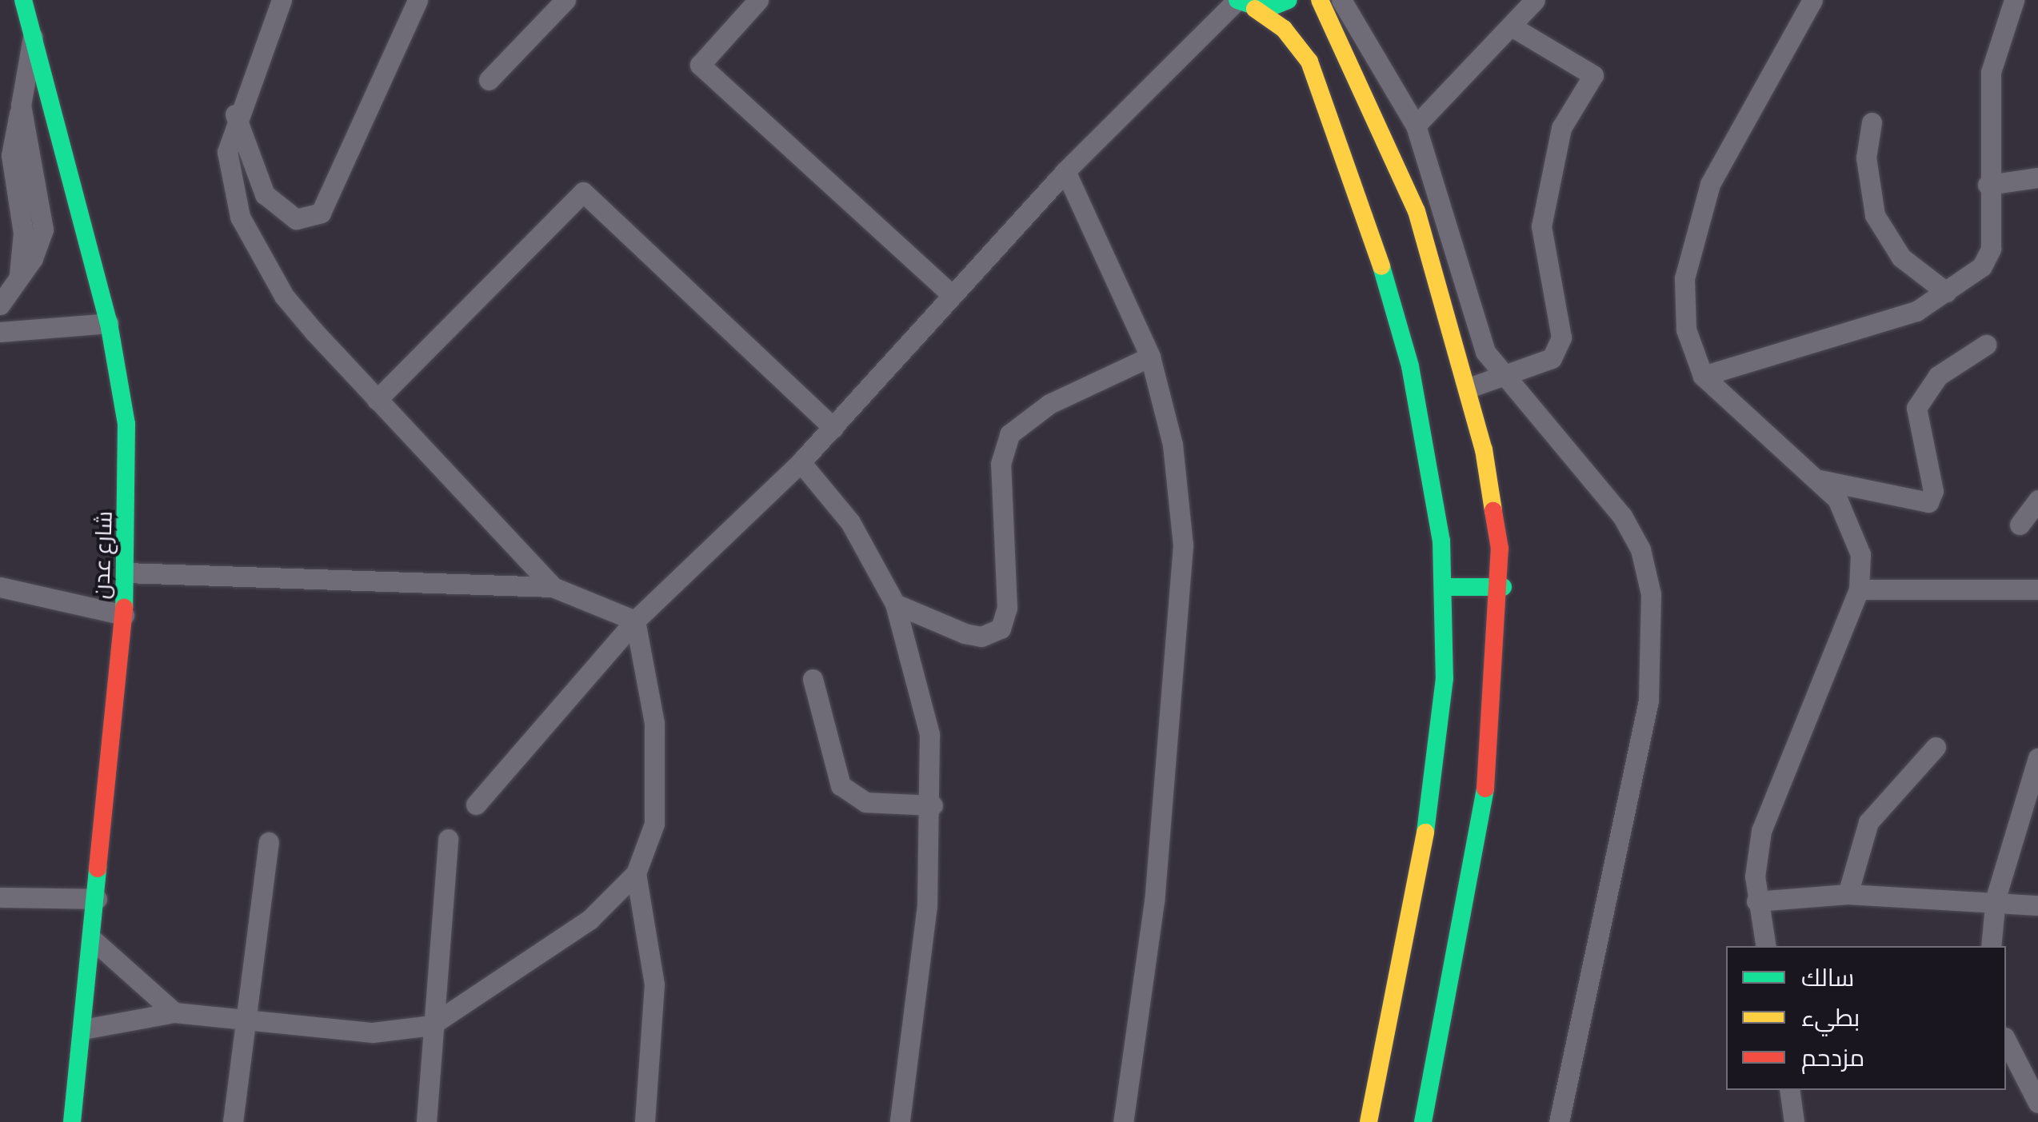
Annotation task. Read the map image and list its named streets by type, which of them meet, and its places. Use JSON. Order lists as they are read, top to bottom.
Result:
{
  "streets": {
    "street": ["شارع عدن"]
  },
  "legend": ["سالك", "بطيء", "مزدحم"]
}
